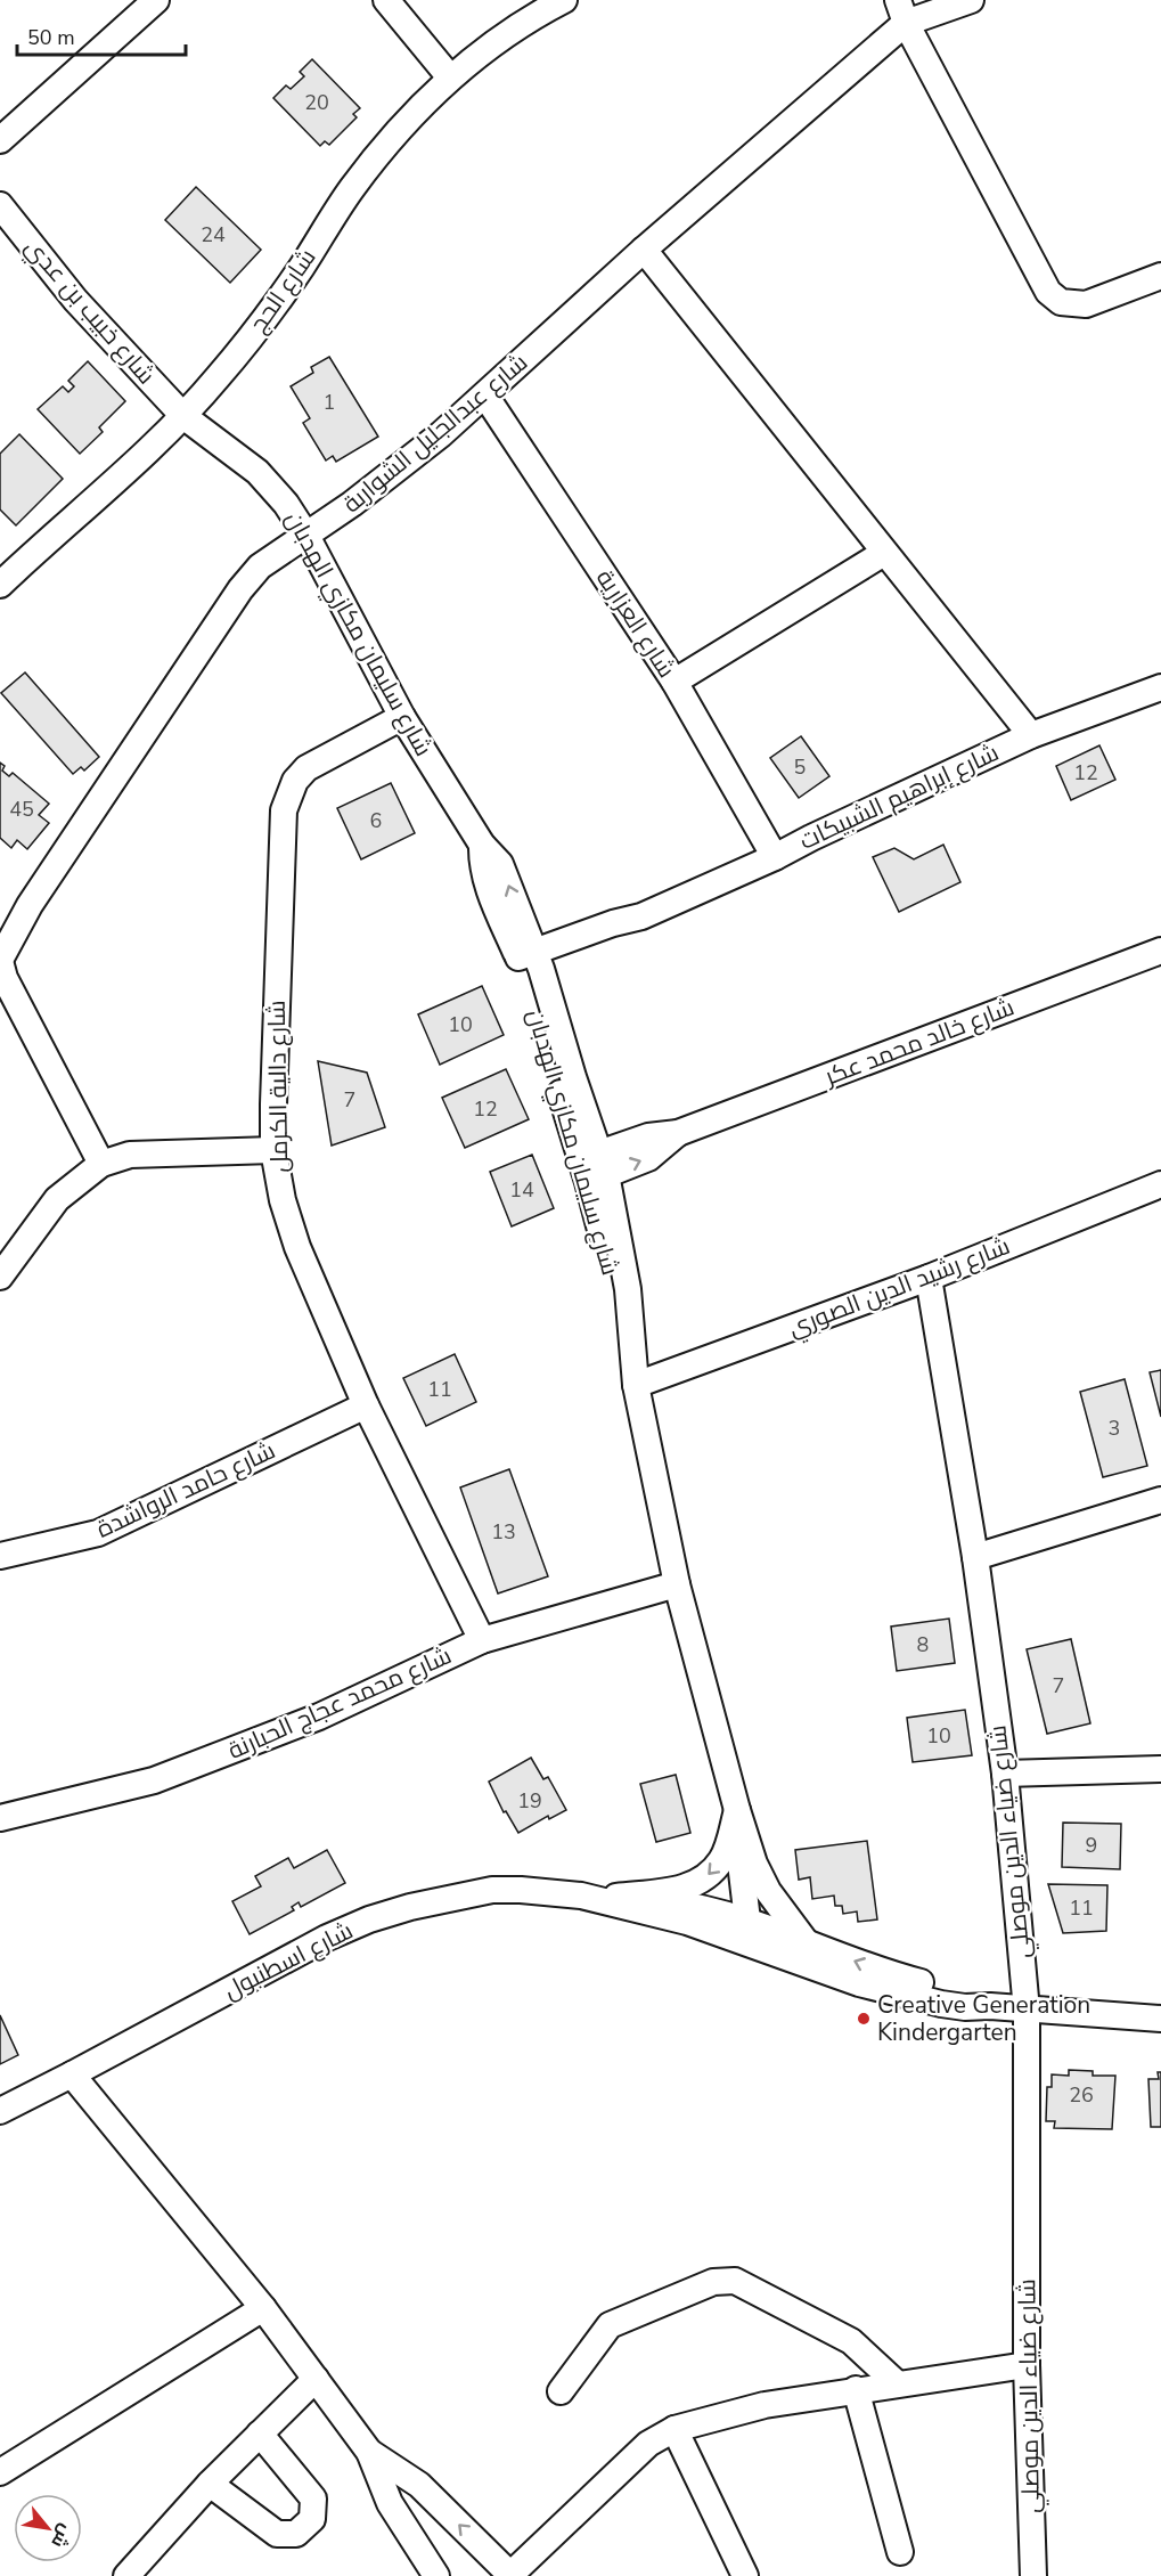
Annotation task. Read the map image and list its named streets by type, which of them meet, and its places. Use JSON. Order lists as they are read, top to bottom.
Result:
{
  "streets": {
    "street": [
      "شارع الحج",
      "شارع خبيب بن عدي",
      "شارع عبدالجليل الشواربة",
      "شارع العزارية",
      "شارع سليمان مكازي الهدبان",
      "شارع إبراهيم الشبيكات",
      "شارع خالد محمد عكر",
      "شارع دالية الكرمل",
      "شارع رشيد الدين الصوري",
      "شارع حامد الرواشدة",
      "شارع محمد عجاج الحبارنة",
      "شارع ضياء الدين موصلي",
      "شارع اسطنبول"
    ]
  },
  "crossings": [
    ["شارع الحج", "شارع خبيب بن عدي"],
    ["شارع الحج", "شارع سليمان مكازي الهدبان"],
    ["شارع خبيب بن عدي", "شارع سليمان مكازي الهدبان"],
    ["شارع عبدالجليل الشواربة", "شارع العزارية"],
    ["شارع عبدالجليل الشواربة", "شارع سليمان مكازي الهدبان"],
    ["شارع العزارية", "شارع إبراهيم الشبيكات"],
    ["شارع سليمان مكازي الهدبان", "شارع إبراهيم الشبيكات"],
    ["شارع سليمان مكازي الهدبان", "شارع خالد محمد عكر"],
    ["شارع سليمان مكازي الهدبان", "شارع دالية الكرمل"],
    ["شارع سليمان مكازي الهدبان", "شارع رشيد الدين الصوري"],
    ["شارع سليمان مكازي الهدبان", "شارع محمد عجاج الحبارنة"],
    ["شارع سليمان مكازي الهدبان", "شارع اسطنبول"],
    ["شارع دالية الكرمل", "شارع حامد الرواشدة"],
    ["شارع دالية الكرمل", "شارع محمد عجاج الحبارنة"],
    ["شارع رشيد الدين الصوري", "شارع ضياء الدين موصلي"],
    ["شارع ضياء الدين موصلي", "شارع اسطنبول"]
  ],
  "places": ["Creative Generation Kindergarten"],
  "house_numbers": [
    "20",
    "24",
    "1",
    "5",
    "12",
    "45",
    "6",
    "10",
    "7",
    "12",
    "14",
    "11",
    "3",
    "13",
    "8",
    "7",
    "10",
    "19",
    "9",
    "11",
    "26"
  ],
  "scale_bar": "50 m",
  "north": "bottom right"
}
